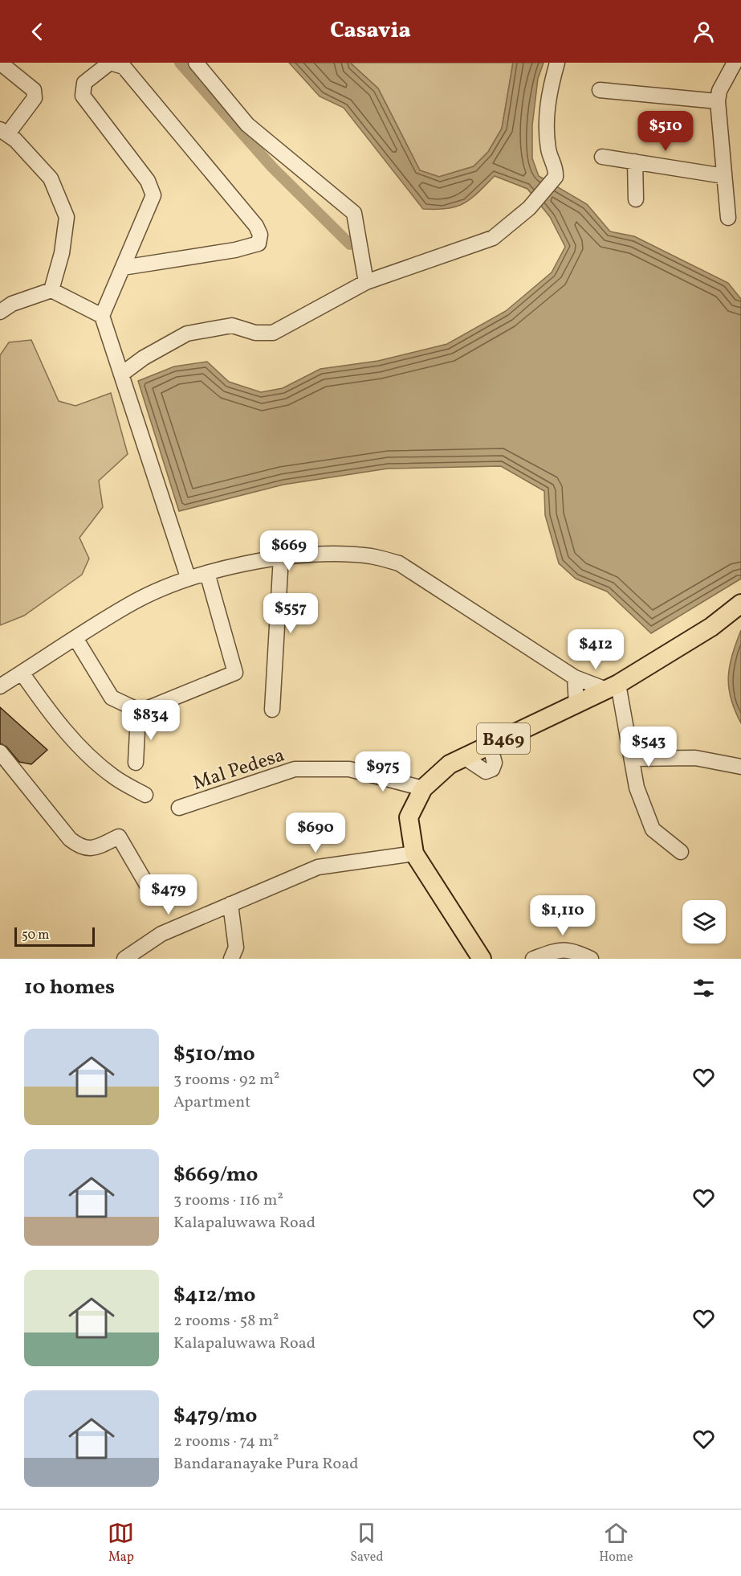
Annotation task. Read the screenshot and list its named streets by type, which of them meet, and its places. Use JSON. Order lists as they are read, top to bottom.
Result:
{
  "streets": {
    "main road": ["B469"],
    "street": ["Mal Pedesa"]
  },
  "crossings": [
    ["B469", "Mal Pedesa"]
  ],
  "scale_bar": "50 m",
  "page": {
    "header": "Casavia",
    "price": [
      "$510",
      "$669",
      "$557",
      "$412",
      "$834",
      "$543",
      "$975",
      "$690",
      "$479",
      "$1,110"
    ],
    "scale": "50 m",
    "heading": "10 homes",
    "list": [
      {
        "name": "$510/mo",
        "note": "3 rooms · 92 m² · Apartment"
      },
      {
        "name": "$669/mo",
        "note": "3 rooms · 116 m² · Kalapaluwawa Road"
      },
      {
        "name": "$412/mo",
        "note": "2 rooms · 58 m² · Kalapaluwawa Road"
      },
      {
        "name": "$479/mo",
        "note": "2 rooms · 74 m² · Bandaranayake Pura Road"
      }
    ],
    "tabs": ["Map", "Saved", "Home"]
  }
}
